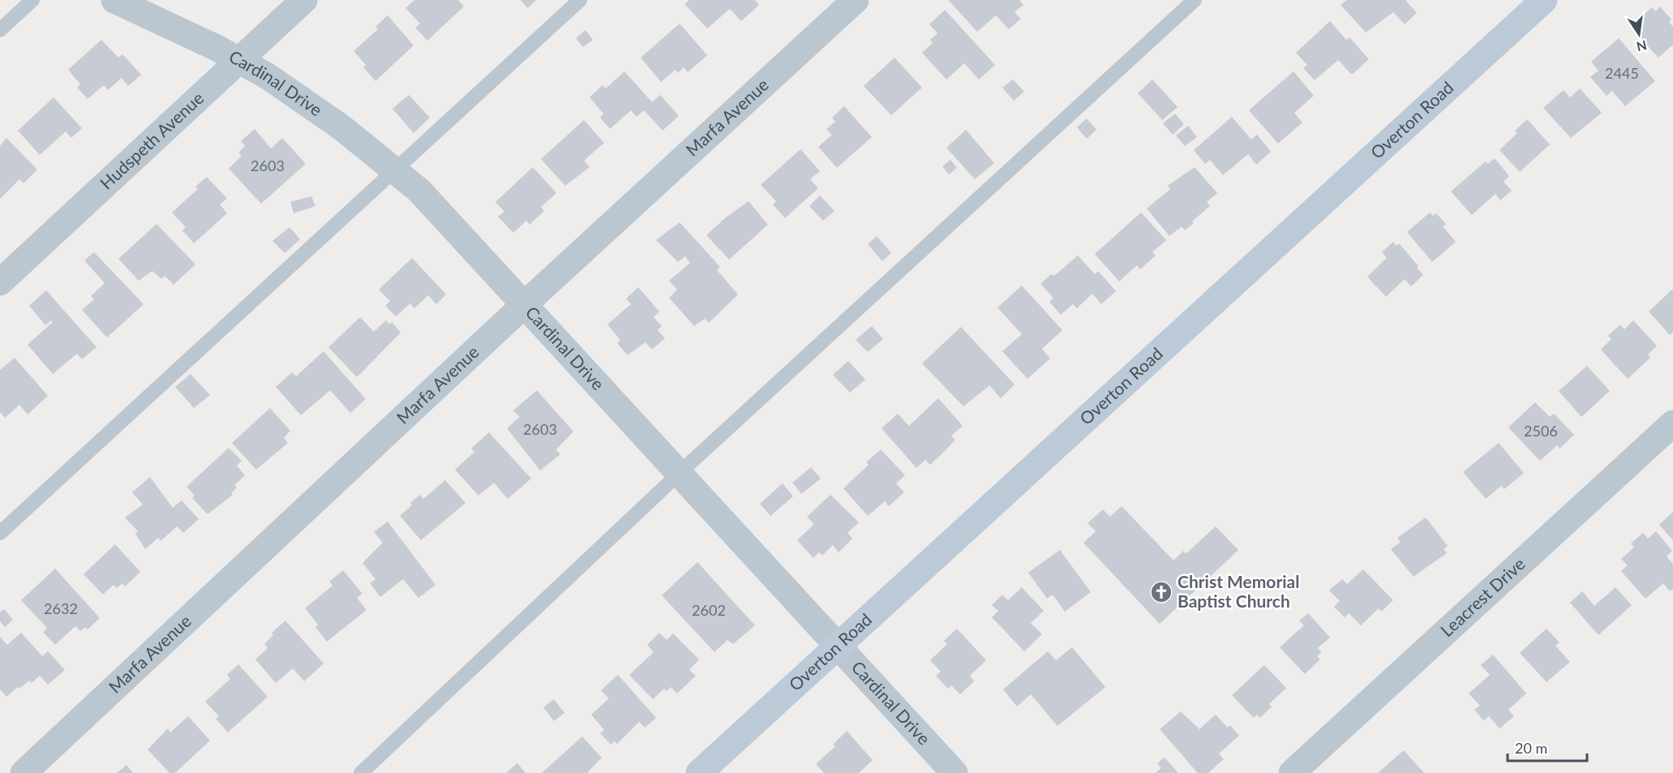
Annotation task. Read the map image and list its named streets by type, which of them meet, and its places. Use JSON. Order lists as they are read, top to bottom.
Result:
{
  "streets": {
    "street": [
      "Cardinal Drive",
      "Marfa Avenue",
      "Overton Road",
      "Hudspeth Avenue",
      "Leacrest Drive"
    ]
  },
  "crossings": [
    ["Cardinal Drive", "Marfa Avenue"],
    ["Cardinal Drive", "Overton Road"],
    ["Cardinal Drive", "Hudspeth Avenue"]
  ],
  "places": {
    "church": ["Christ Memorial Baptist Church"]
  },
  "house_numbers": [
    "2445",
    "2603",
    "2603",
    "2506",
    "2632",
    "2602"
  ],
  "scale_bar": "20 m",
  "north": "bottom"
}
